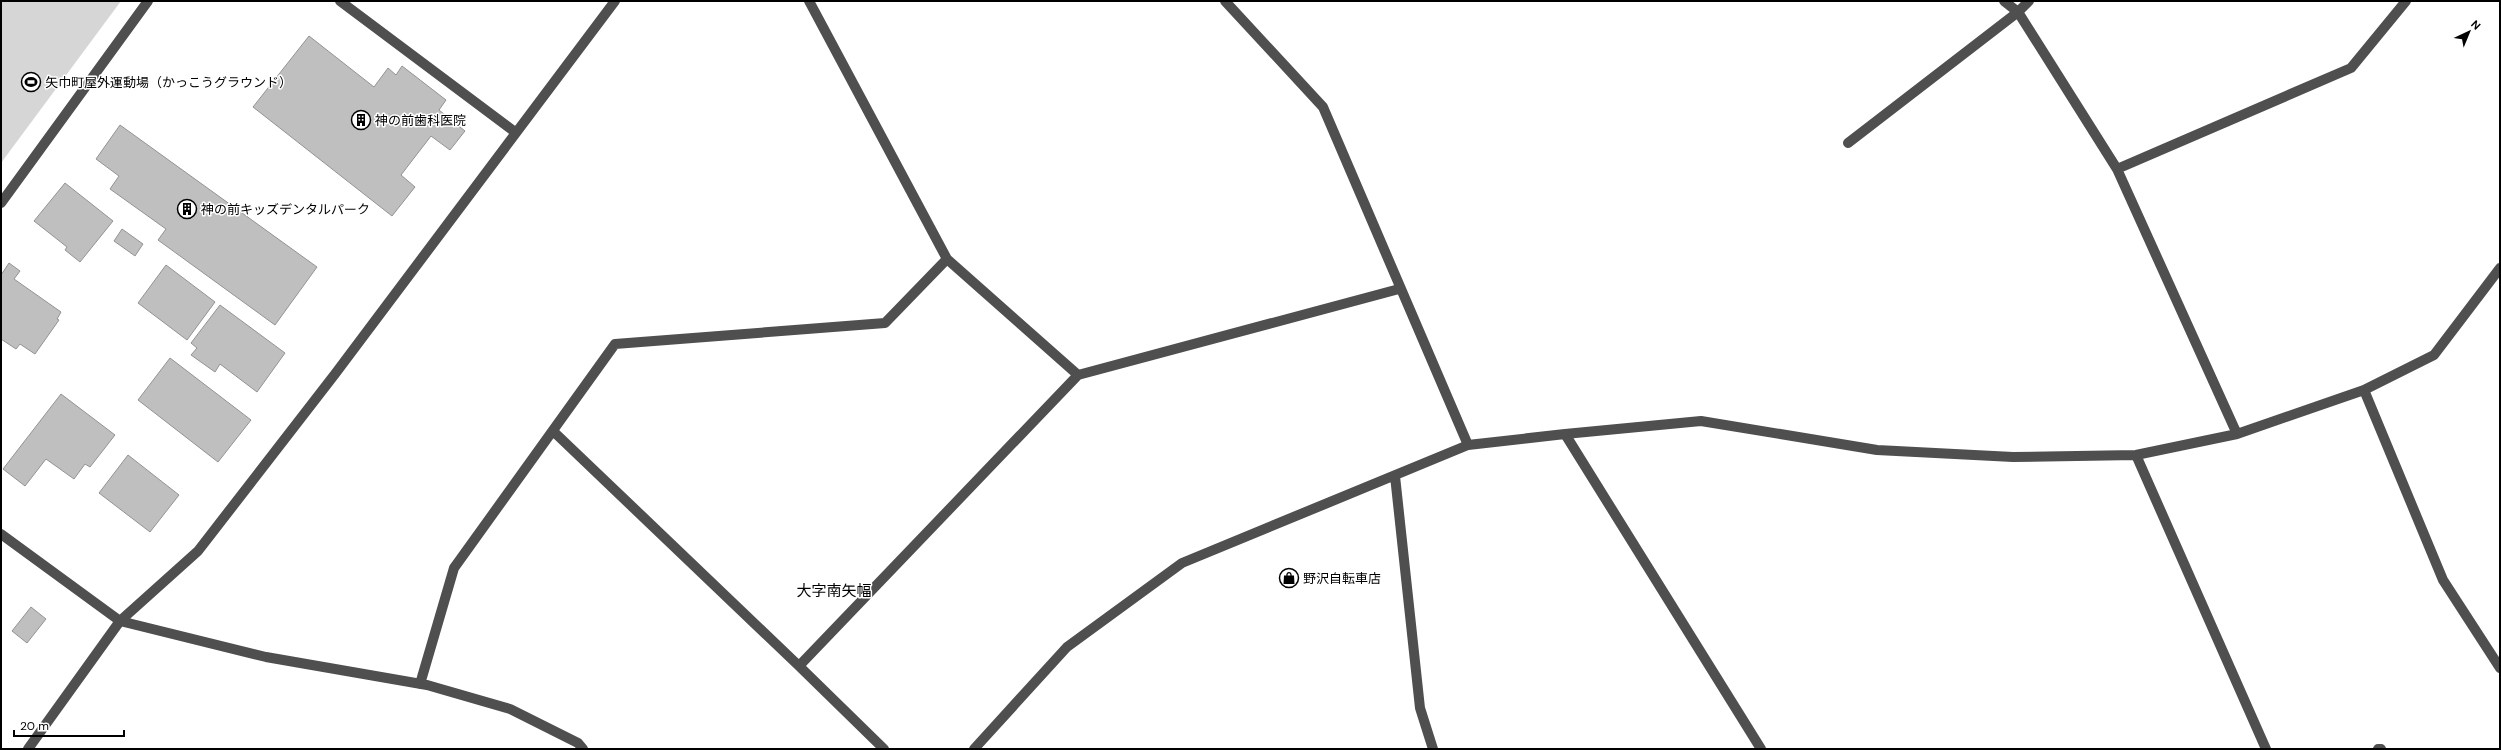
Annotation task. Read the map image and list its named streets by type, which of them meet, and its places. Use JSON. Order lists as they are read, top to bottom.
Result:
{
  "districts": ["大字南矢幅"],
  "places": {
    "sports": ["矢巾町屋外運動場（かっこうグラウンド）"],
    "building": ["神の前歯科医院", "神の前キッズデンタルパーク"],
    "shop": ["野沢自転車店"]
  },
  "scale_bar": "20 m",
  "north": "top right"
}
